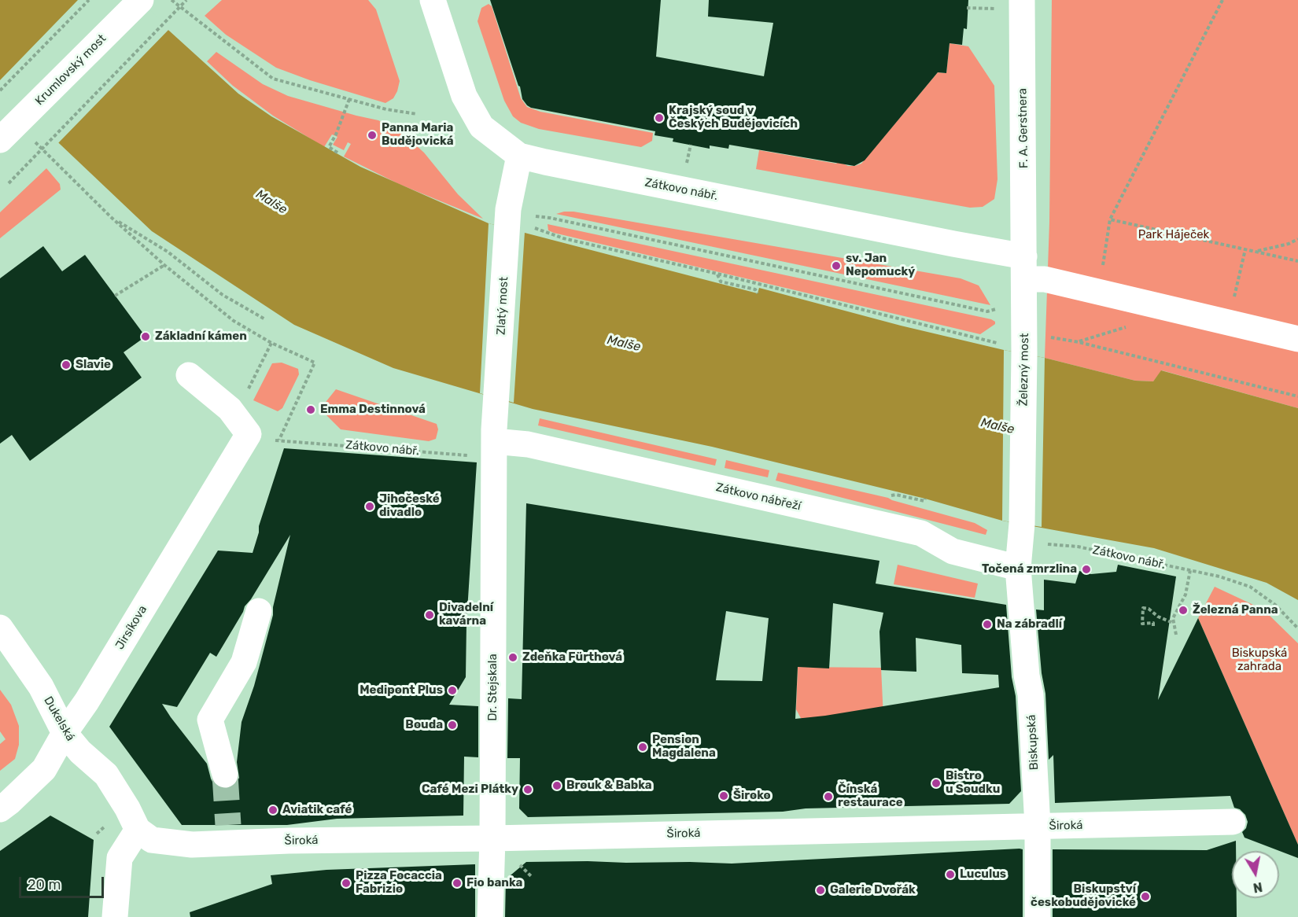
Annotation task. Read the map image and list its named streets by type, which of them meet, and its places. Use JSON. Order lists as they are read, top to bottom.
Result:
{
  "streets": {
    "street": [
      "Krumlovský most",
      "F. A. Gerstnera",
      "Zátkovo nábř.",
      "Zlatý most",
      "Železný most",
      "Zátkovo nábřeží",
      "Jirsíkova",
      "Dr. Stejskala",
      "Dukelská",
      "Biskupská",
      "Široká"
    ]
  },
  "crossings": [
    ["F. A. Gerstnera", "Zátkovo nábř."],
    ["F. A. Gerstnera", "Železný most"],
    ["Zátkovo nábř.", "Zlatý most"],
    ["Zátkovo nábř.", "Železný most"],
    ["Zátkovo nábř.", "Zátkovo nábřeží"],
    ["Zátkovo nábř.", "Dr. Stejskala"],
    ["Zlatý most", "Zátkovo nábřeží"],
    ["Zlatý most", "Dr. Stejskala"],
    ["Železný most", "Zátkovo nábřeží"],
    ["Železný most", "Biskupská"],
    ["Zátkovo nábřeží", "Dr. Stejskala"],
    ["Zátkovo nábřeží", "Biskupská"],
    ["Jirsíkova", "Dukelská"],
    ["Dr. Stejskala", "Široká"],
    ["Dukelská", "Široká"],
    ["Biskupská", "Široká"]
  ],
  "water": ["Malše"],
  "parks": ["Park Háječek", "Biskupská zahrada"],
  "places": [
    "Krajský soud v Českých Budějovicích",
    "Panna Maria Budějovická",
    "sv. Jan Nepomucký",
    "Základní kámen",
    "Slavie",
    "Emma Destinnová",
    "Jihočeské divadlo",
    "Točená zmrzlina",
    "Železná Panna",
    "Divadelní kavárna",
    "Na zábradlí",
    "Zdeňka Fürthová",
    "Medipont Plus",
    "Bouda",
    "Pension Magdalena",
    "Bistro u Soudku",
    "Brouk & Babka",
    "Café Mezi Plátky",
    "Široko",
    "Čínská restaurace",
    "Aviatik café",
    "Luculus",
    "Pizza Focaccia Fabrizio",
    "Fio banka",
    "Galerie Dvořák",
    "Biskupství českobudějovické"
  ],
  "scale_bar": "20 m",
  "north": "bottom"
}
